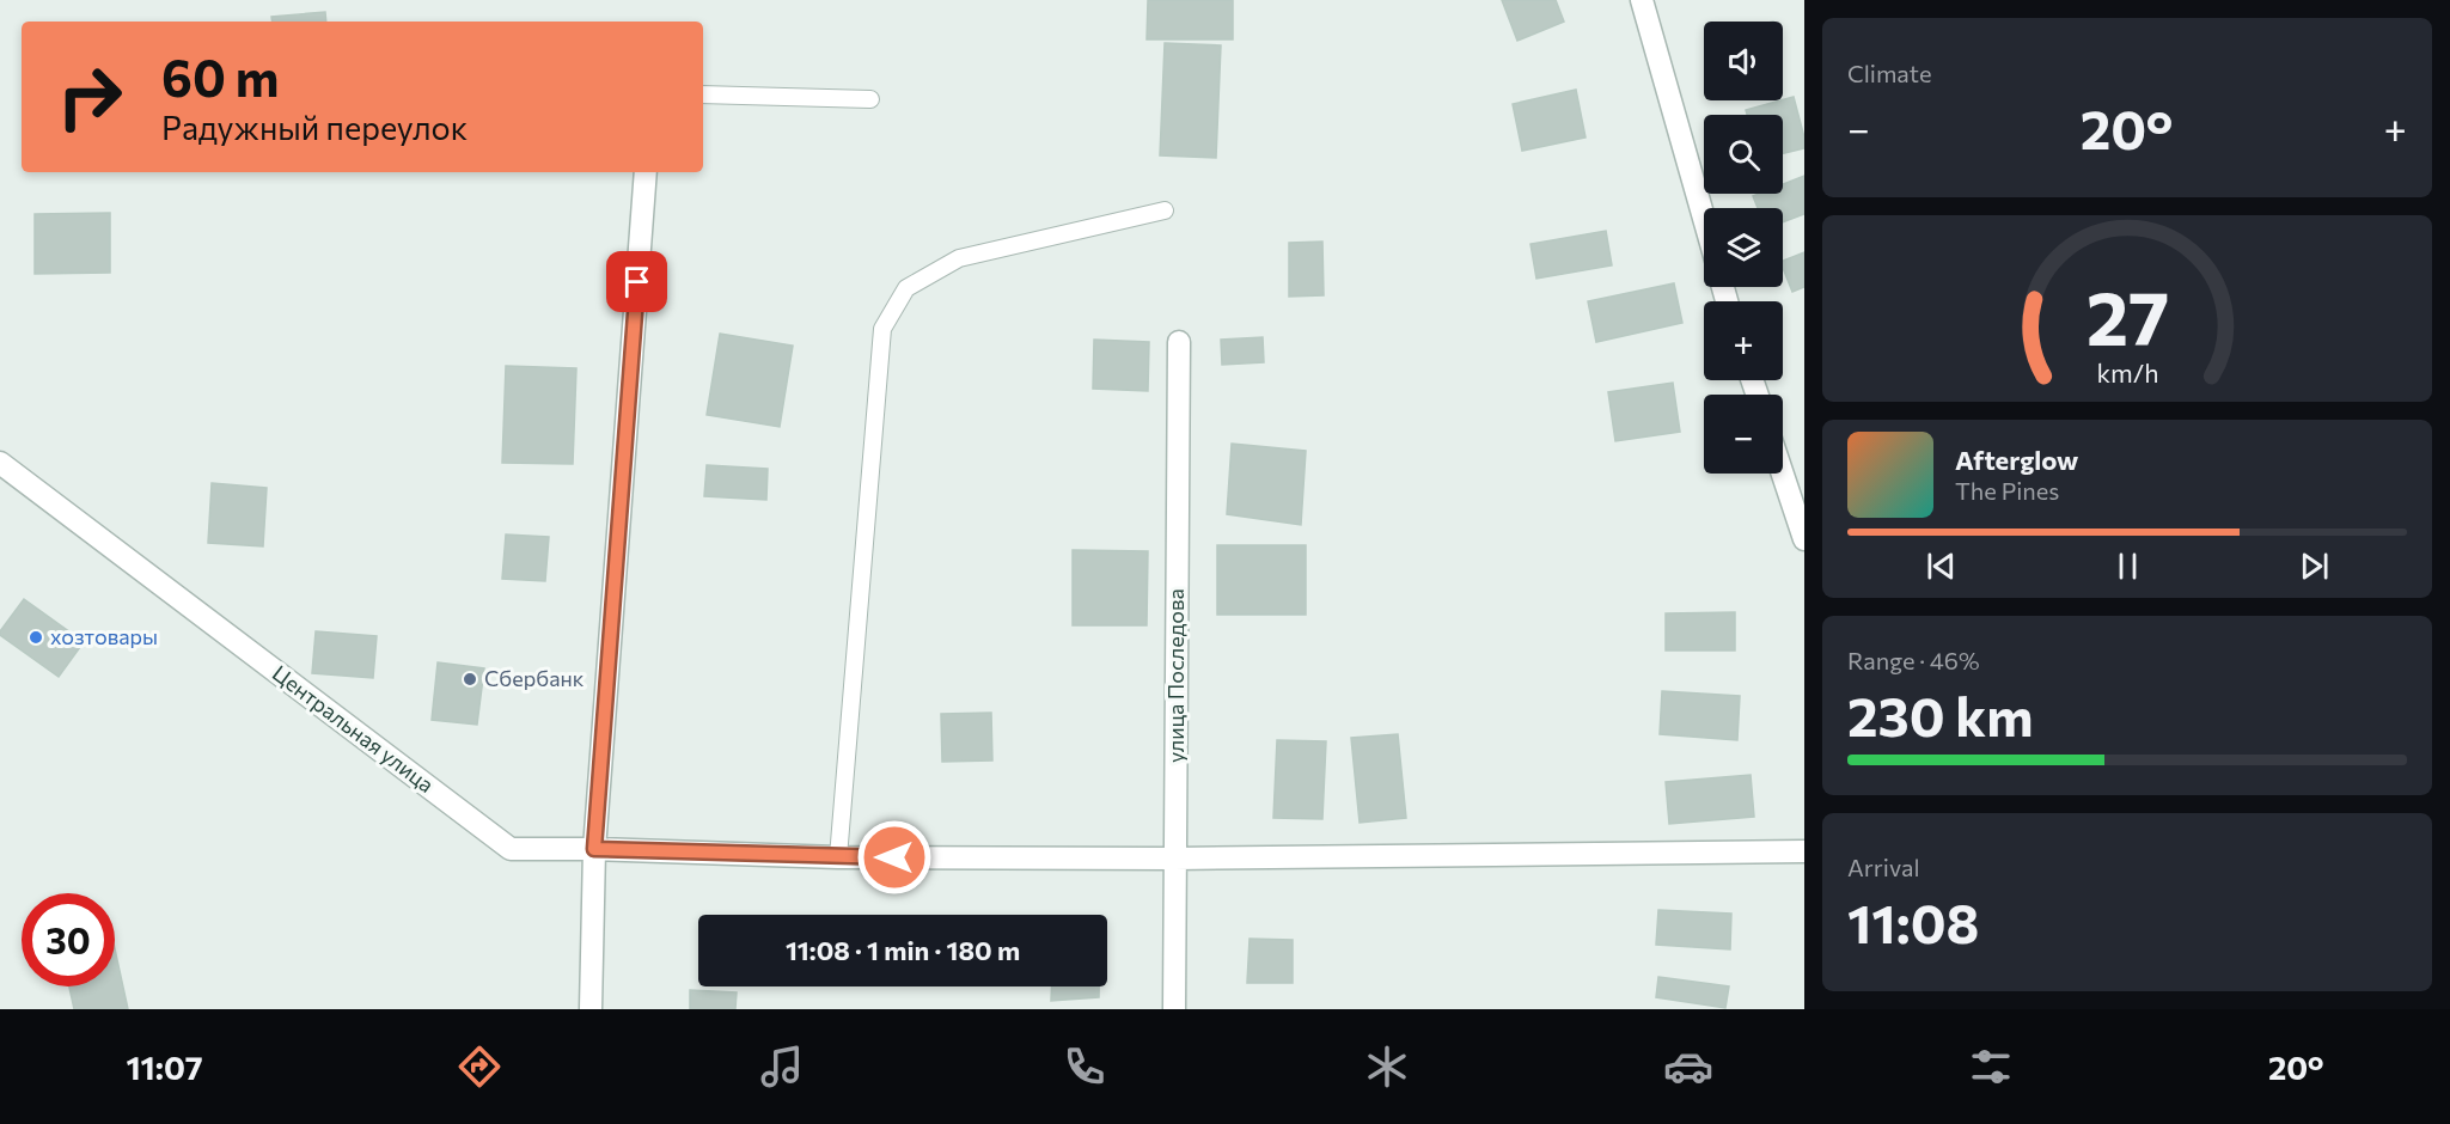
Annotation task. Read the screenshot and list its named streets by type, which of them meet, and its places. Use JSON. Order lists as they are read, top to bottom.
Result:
{
  "streets": {
    "street": ["улица Последова", "Центральная улица"]
  },
  "crossings": [
    ["улица Последова", "Центральная улица"]
  ],
  "places": ["хозтовары", "Сбербанк"],
  "page": {
    "tile": [
      "Climate",
      ["Range · 46%", "230 km"],
      ["Arrival", "11:08"]
    ],
    "map_buttons": ["+", "−"],
    "turn": ["60 m", "Радужный переулок"],
    "heat": ["−", "20°", "+"],
    "song": ["Afterglow", "The Pines"],
    "limit": "30",
    "trip": "11:08 · 1 min · 180 m",
    "tabs": ["11:07", "20°"],
    "gauge": ["27", "km/h"]
  }
}
